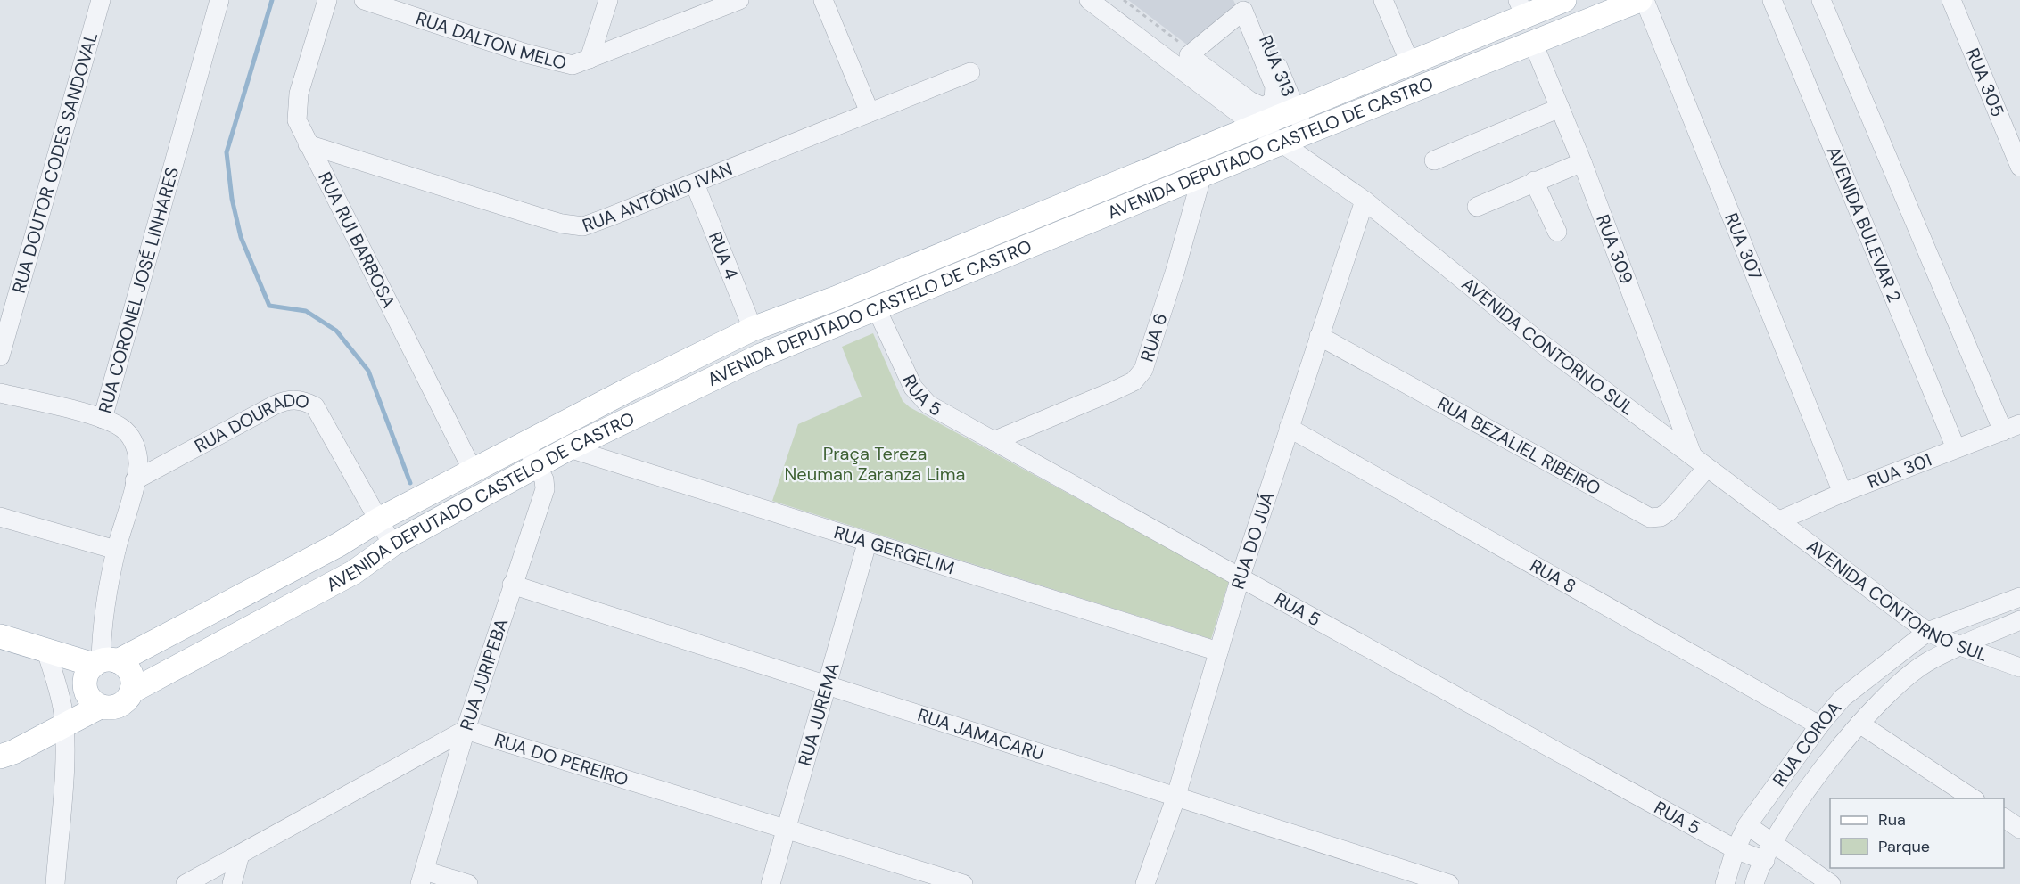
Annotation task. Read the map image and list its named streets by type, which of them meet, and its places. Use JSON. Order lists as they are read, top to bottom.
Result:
{
  "streets": {
    "main road": ["AVENIDA DEPUTADO CASTELO DE CASTRO"],
    "street": [
      "RUA DALTON MELO",
      "RUA 313",
      "RUA 305",
      "RUA DOUTOR CODES SANDOVAL",
      "RUA ANTÔNIO IVAN",
      "AVENIDA BULEVAR 2",
      "RUA RUI BARBOSA",
      "RUA 307",
      "RUA 309",
      "RUA 4",
      "RUA CORONEL JOSÉ LINHARES",
      "RUA 6",
      "AVENIDA CONTORNO SUL",
      "RUA 5",
      "RUA DOURADO",
      "RUA BEZALIEL RIBEIRO",
      "RUA 301",
      "RUA DO JUÁ",
      "RUA GERGELIM",
      "RUA 8",
      "RUA JURIPEBA",
      "RUA JUREMA",
      "RUA JAMACARU",
      "RUA COROA",
      "RUA DO PEREIRO"
    ]
  },
  "crossings": [
    ["RUA 313", "AVENIDA DEPUTADO CASTELO DE CASTRO"],
    ["AVENIDA DEPUTADO CASTELO DE CASTRO", "RUA RUI BARBOSA"],
    ["AVENIDA DEPUTADO CASTELO DE CASTRO", "RUA 309"],
    ["AVENIDA DEPUTADO CASTELO DE CASTRO", "RUA 4"],
    ["AVENIDA DEPUTADO CASTELO DE CASTRO", "RUA CORONEL JOSÉ LINHARES"],
    ["AVENIDA DEPUTADO CASTELO DE CASTRO", "RUA 6"],
    ["AVENIDA DEPUTADO CASTELO DE CASTRO", "AVENIDA CONTORNO SUL"],
    ["AVENIDA DEPUTADO CASTELO DE CASTRO", "RUA 5"],
    ["AVENIDA DEPUTADO CASTELO DE CASTRO", "RUA DOURADO"],
    ["AVENIDA DEPUTADO CASTELO DE CASTRO", "RUA GERGELIM"],
    ["AVENIDA DEPUTADO CASTELO DE CASTRO", "RUA JURIPEBA"],
    ["RUA ANTÔNIO IVAN", "RUA RUI BARBOSA"],
    ["RUA ANTÔNIO IVAN", "RUA 4"],
    ["AVENIDA BULEVAR 2", "RUA 301"],
    ["RUA 307", "RUA 301"],
    ["RUA 309", "AVENIDA CONTORNO SUL"],
    ["RUA 309", "RUA BEZALIEL RIBEIRO"],
    ["RUA CORONEL JOSÉ LINHARES", "RUA DOURADO"],
    ["RUA 6", "RUA 5"],
    ["AVENIDA CONTORNO SUL", "RUA BEZALIEL RIBEIRO"],
    ["AVENIDA CONTORNO SUL", "RUA 301"],
    ["AVENIDA CONTORNO SUL", "RUA DO JUÁ"],
    ["AVENIDA CONTORNO SUL", "RUA COROA"],
    ["RUA 5", "RUA DO JUÁ"],
    ["RUA 5", "RUA COROA"],
    ["RUA BEZALIEL RIBEIRO", "RUA DO JUÁ"],
    ["RUA DO JUÁ", "RUA GERGELIM"],
    ["RUA DO JUÁ", "RUA 8"],
    ["RUA DO JUÁ", "RUA JAMACARU"],
    ["RUA GERGELIM", "RUA JUREMA"],
    ["RUA 8", "RUA COROA"],
    ["RUA JURIPEBA", "RUA JAMACARU"],
    ["RUA JURIPEBA", "RUA DO PEREIRO"],
    ["RUA JUREMA", "RUA JAMACARU"],
    ["RUA JUREMA", "RUA DO PEREIRO"]
  ],
  "parks": ["Praça Tereza Neuman Zaranza Lima"],
  "legend": ["Rua", "Parque"]
}
